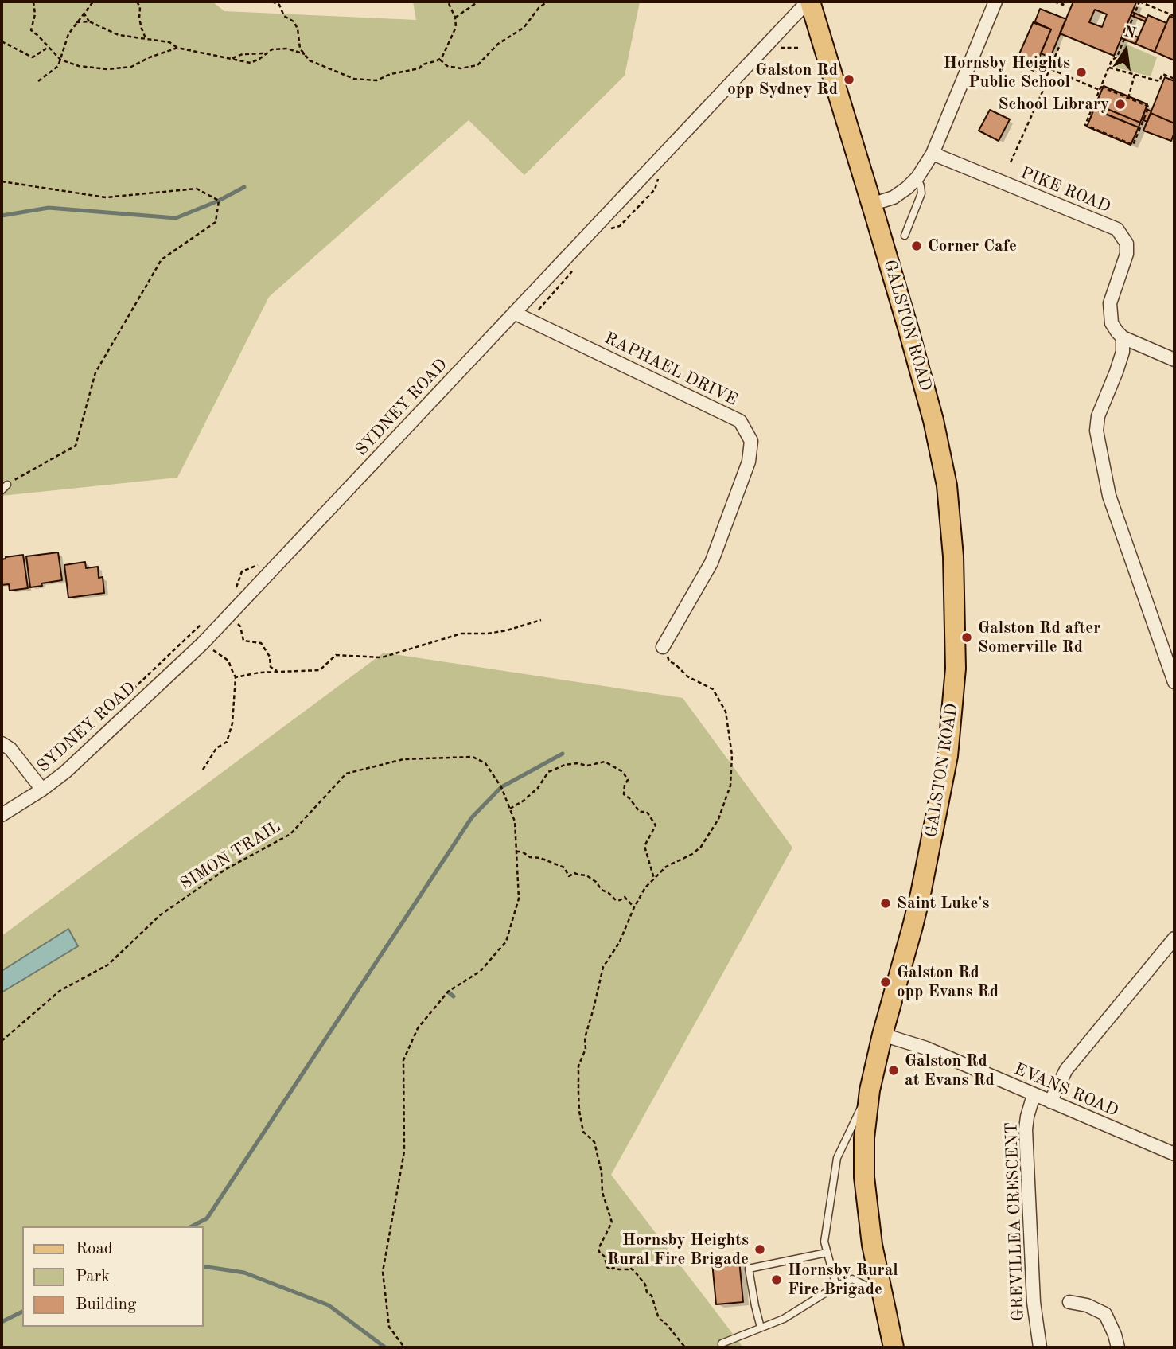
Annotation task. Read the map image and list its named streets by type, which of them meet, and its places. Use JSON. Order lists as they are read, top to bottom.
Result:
{
  "streets": {
    "main road": ["GALSTON ROAD"],
    "street": [
      "PIKE ROAD",
      "RAPHAEL DRIVE",
      "SYDNEY ROAD",
      "EVANS ROAD",
      "GREVILLEA CRESCENT"
    ],
    "path": ["SIMON TRAIL"]
  },
  "crossings": [
    ["GALSTON ROAD", "SYDNEY ROAD"],
    ["GALSTON ROAD", "EVANS ROAD"],
    ["RAPHAEL DRIVE", "SYDNEY ROAD"],
    ["EVANS ROAD", "GREVILLEA CRESCENT"]
  ],
  "places": [
    "Hornsby Heights Public School",
    "Galston Rd opp Sydney Rd",
    "School Library",
    "Corner Cafe",
    "Galston Rd after Somerville Rd",
    "Saint Luke's",
    "Galston Rd opp Evans Rd",
    "Galston Rd at Evans Rd",
    "Hornsby Heights Rural Fire Brigade",
    "Hornsby Rural Fire Brigade"
  ],
  "legend": ["Road", "Park", "Building"],
  "north": "top"
}
